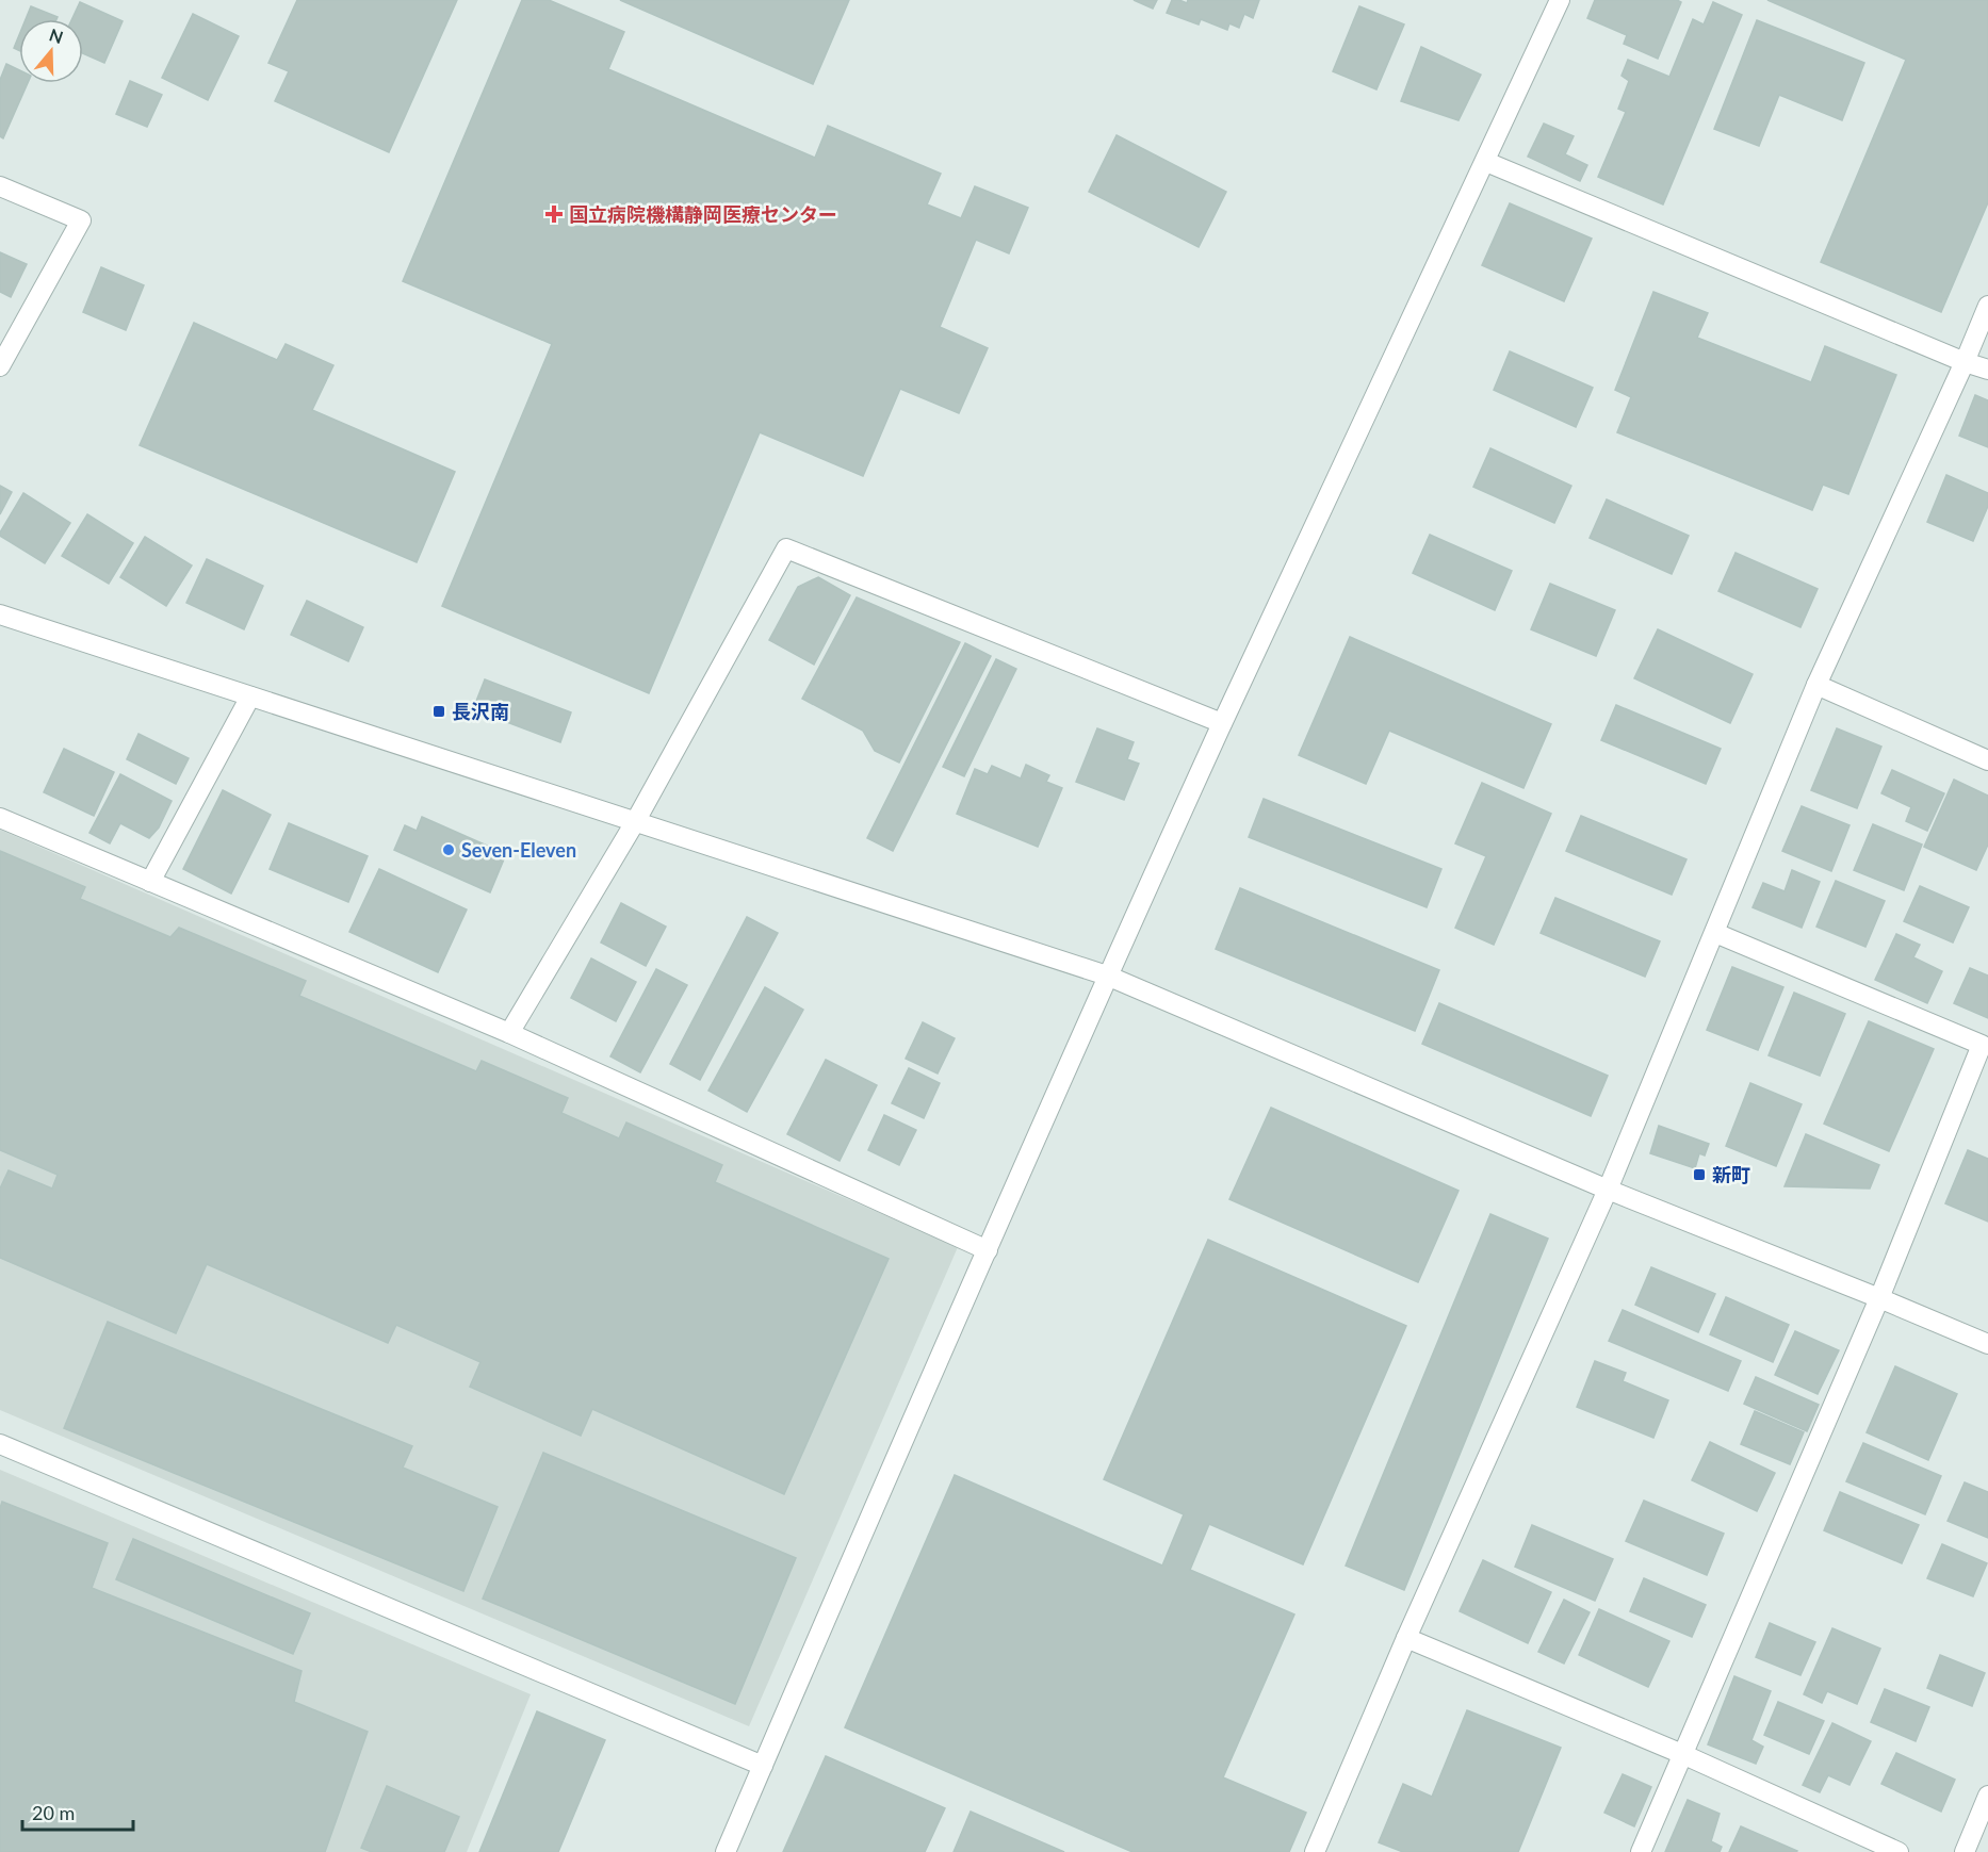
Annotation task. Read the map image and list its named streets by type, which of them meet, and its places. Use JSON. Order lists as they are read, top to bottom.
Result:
{
  "places": {
    "health": ["国立病院機構静岡医療センター"],
    "transit": ["長沢南", "新町"],
    "other": ["Seven-Eleven"]
  },
  "scale_bar": "20 m",
  "north": "top"
}
